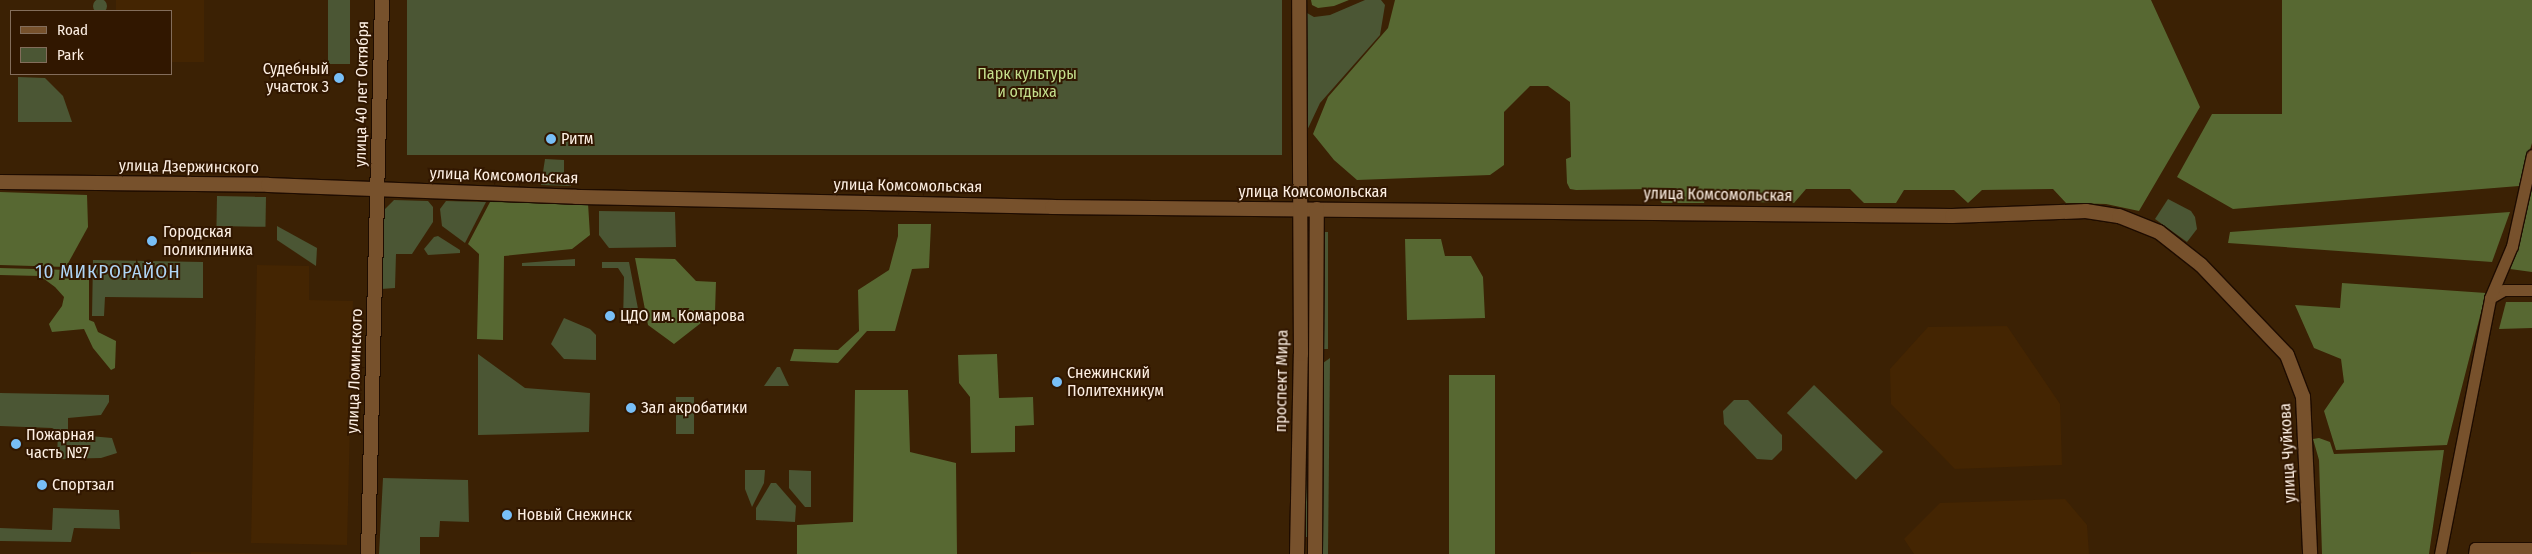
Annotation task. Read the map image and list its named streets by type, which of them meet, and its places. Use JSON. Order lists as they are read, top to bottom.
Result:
{
  "streets": {
    "street": [
      "улица 40 лет Октября",
      "улица Дзержинского",
      "улица Комсомольская",
      "улица Ломинского",
      "проспект Мира",
      "улица Чуйкова"
    ]
  },
  "crossings": [
    ["улица 40 лет Октября", "улица Дзержинского"],
    ["улица 40 лет Октября", "улица Комсомольская"],
    ["улица 40 лет Октября", "улица Ломинского"],
    ["улица Дзержинского", "улица Комсомольская"],
    ["улица Дзержинского", "улица Ломинского"],
    ["улица Комсомольская", "улица Ломинского"],
    ["улица Комсомольская", "проспект Мира"],
    ["улица Комсомольская", "улица Чуйкова"]
  ],
  "districts": ["10 МИКРОРАЙОН"],
  "parks": ["Парк культуры и отдыха"],
  "places": [
    "Судебный участок 3",
    "Ритм",
    "Городская поликлиника",
    "ЦДО им. Комарова",
    "Снежинский Политехникум",
    "Зал акробатики",
    "Пожарная часть №7",
    "Спортзал",
    "Новый Снежинск"
  ],
  "legend": ["Road", "Park"]
}
